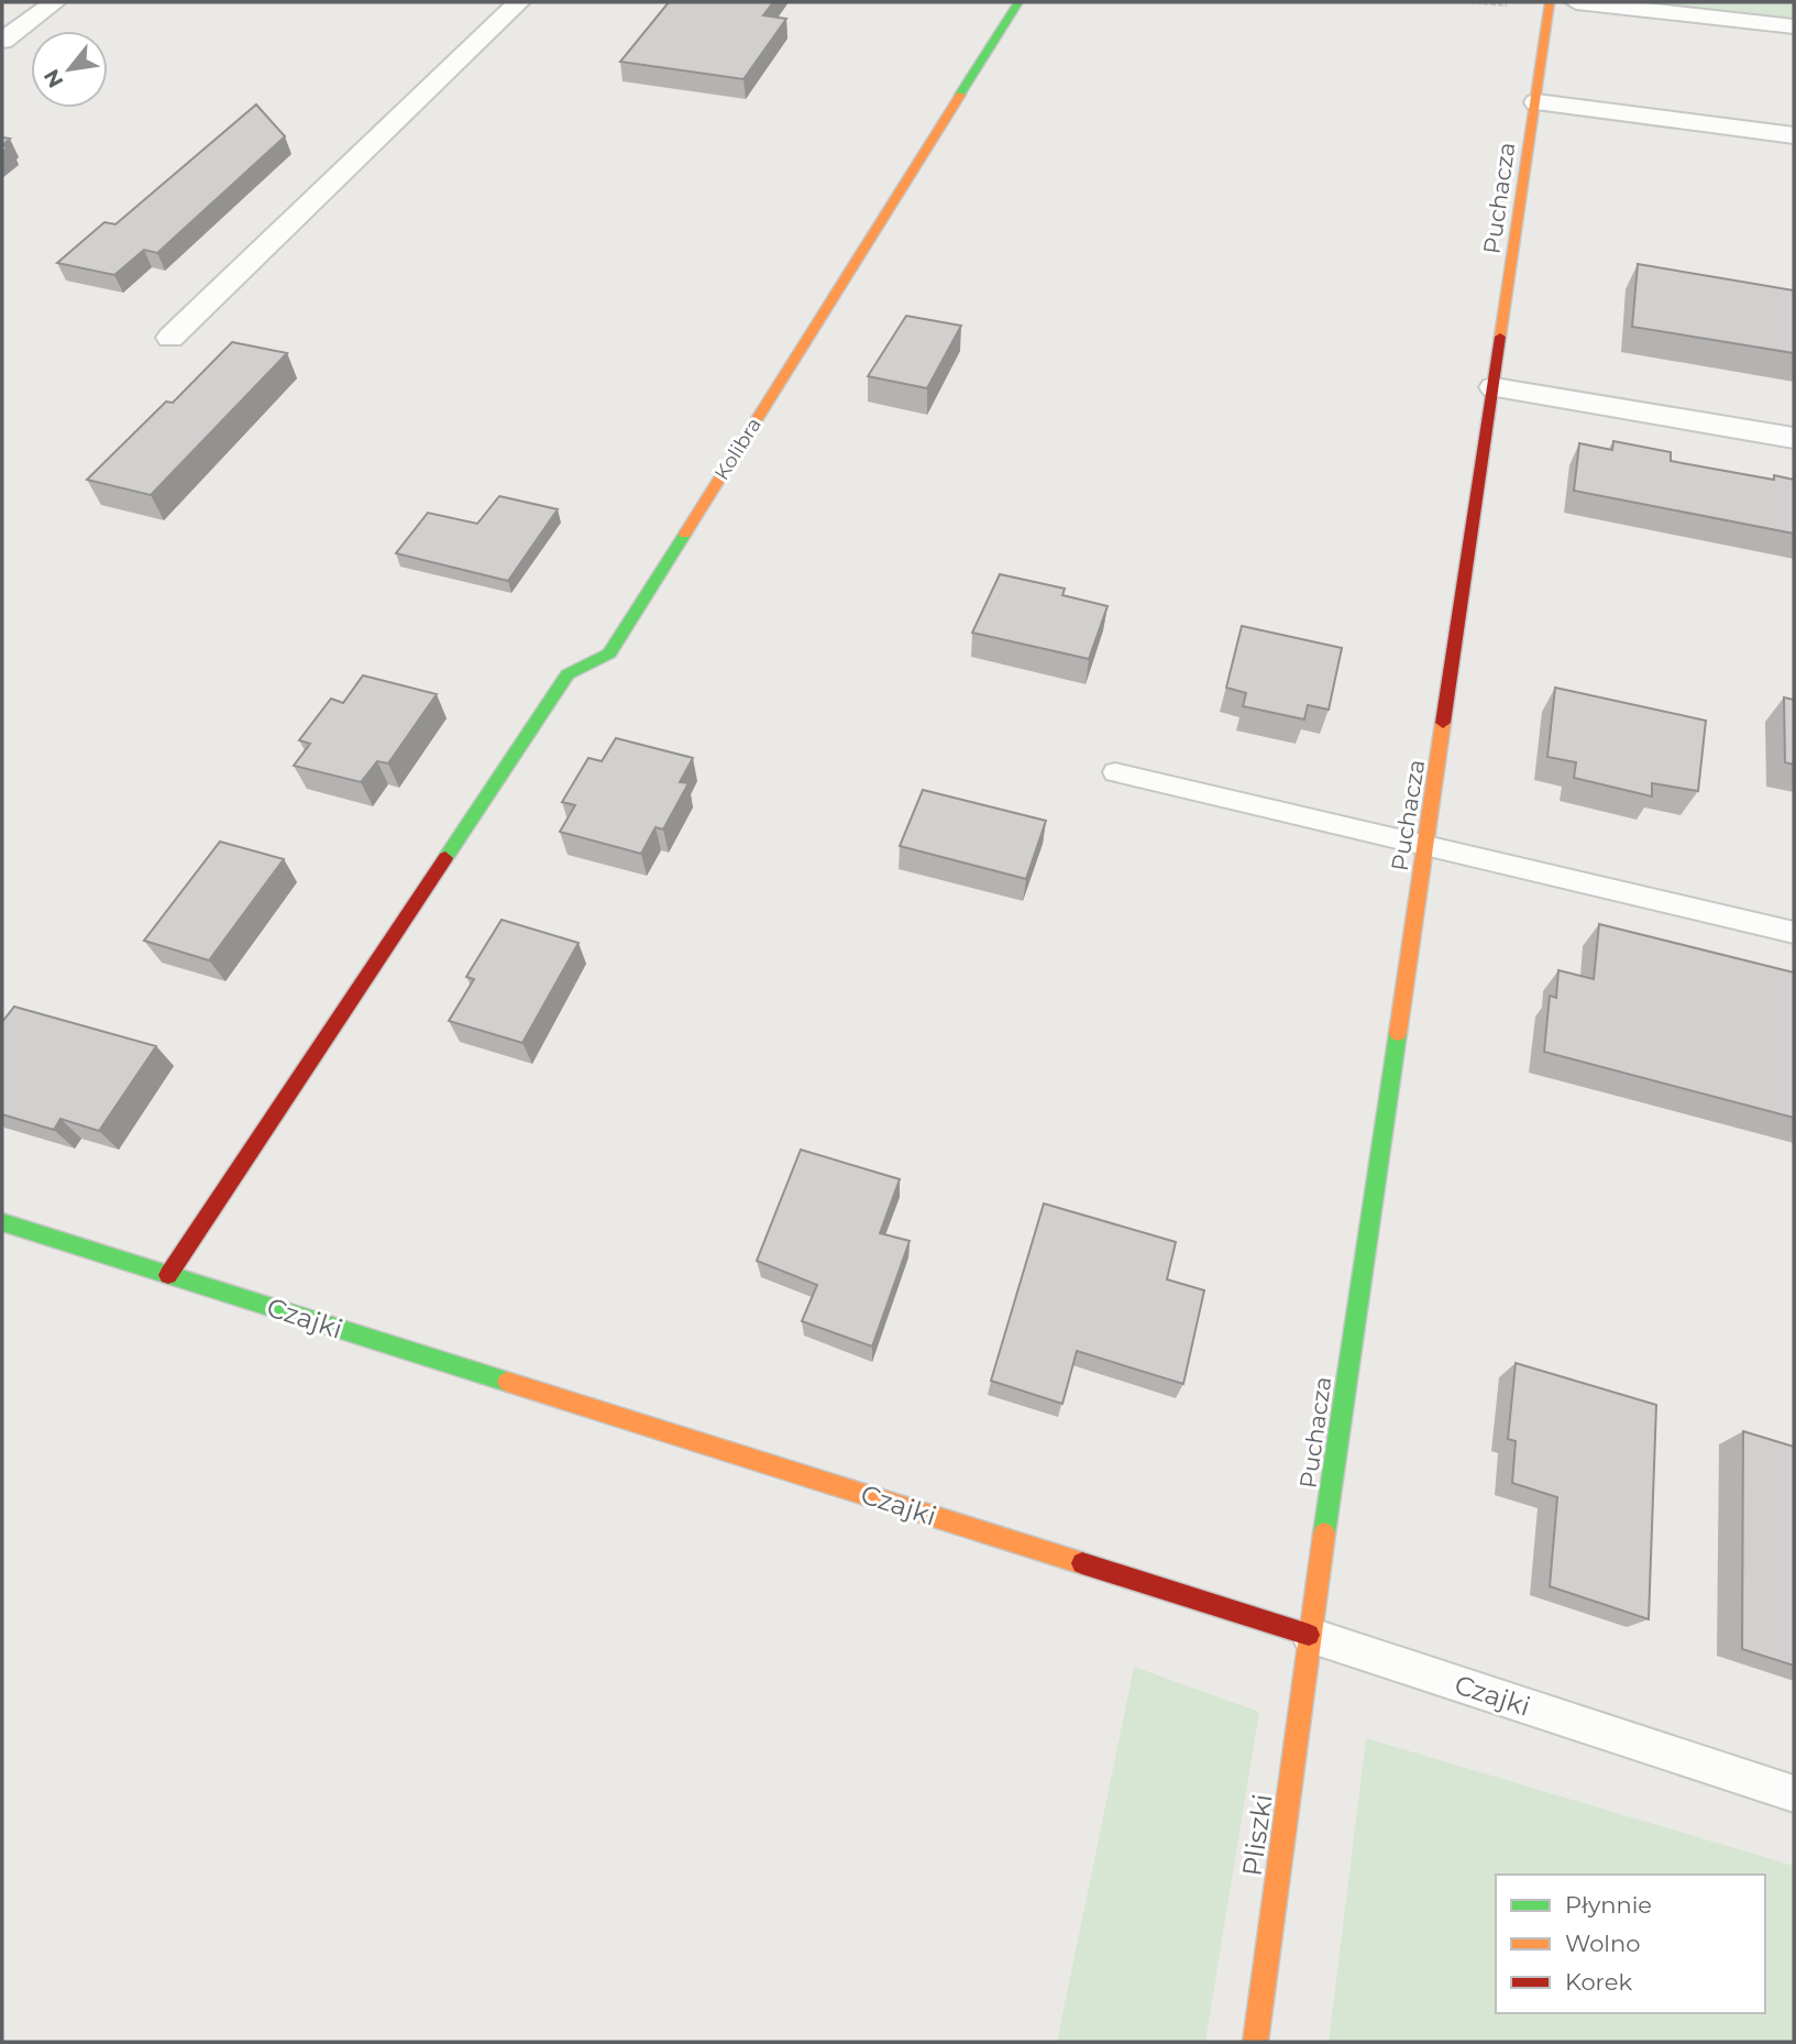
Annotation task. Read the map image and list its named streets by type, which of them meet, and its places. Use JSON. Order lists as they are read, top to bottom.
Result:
{
  "streets": {
    "street": [
      "Puchacza",
      "Kolibra",
      "Czajki",
      "Pliszki"
    ]
  },
  "crossings": [
    ["Puchacza", "Czajki"],
    ["Puchacza", "Pliszki"],
    ["Kolibra", "Czajki"],
    ["Czajki", "Pliszki"]
  ],
  "legend": ["Płynnie", "Wolno", "Korek"],
  "north": "bottom left"
}
